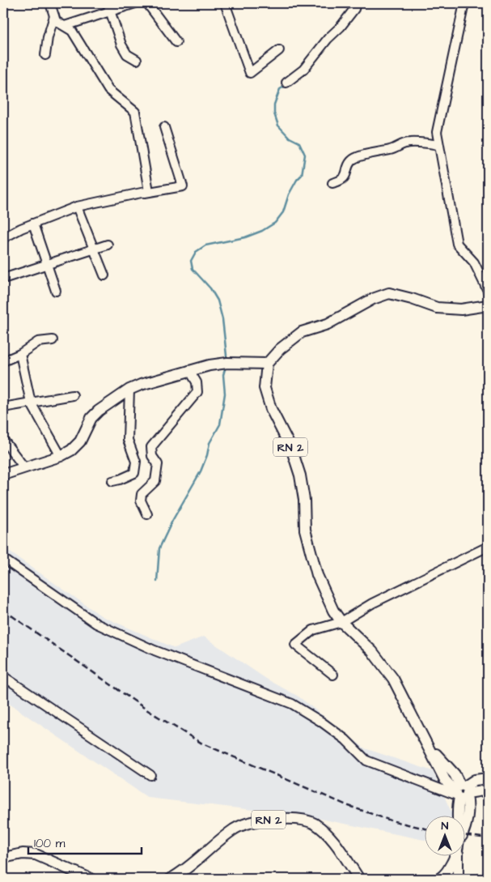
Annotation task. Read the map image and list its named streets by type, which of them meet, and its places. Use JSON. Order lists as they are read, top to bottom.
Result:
{
  "streets": {
    "main road": ["RN 2"]
  },
  "scale_bar": "100 m",
  "north": "top"
}
